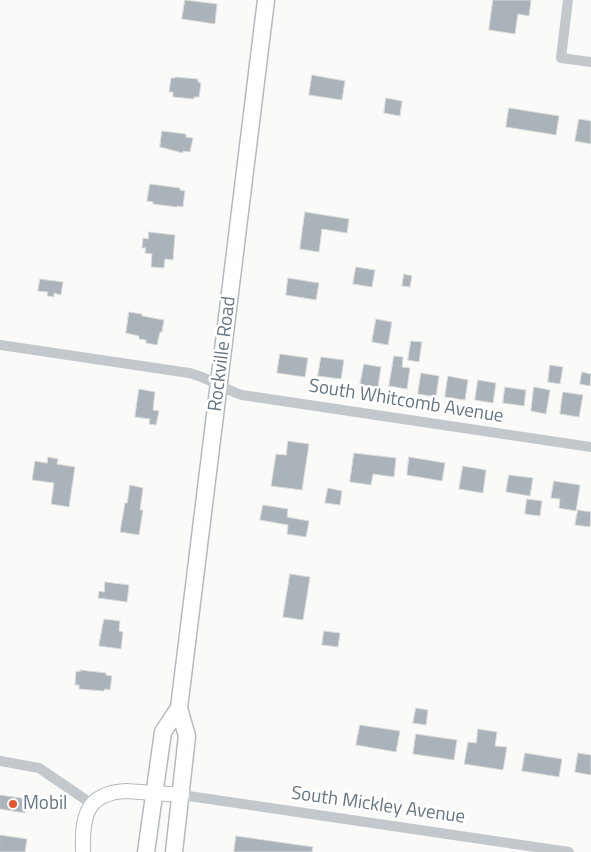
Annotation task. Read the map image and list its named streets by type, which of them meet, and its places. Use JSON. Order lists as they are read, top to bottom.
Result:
{
  "streets": {
    "main road": ["Rockville Road"],
    "street": ["South Whitcomb Avenue", "South Mickley Avenue"]
  },
  "crossings": [
    ["Rockville Road", "South Whitcomb Avenue"],
    ["Rockville Road", "South Mickley Avenue"]
  ],
  "places": ["Mobil"]
}
